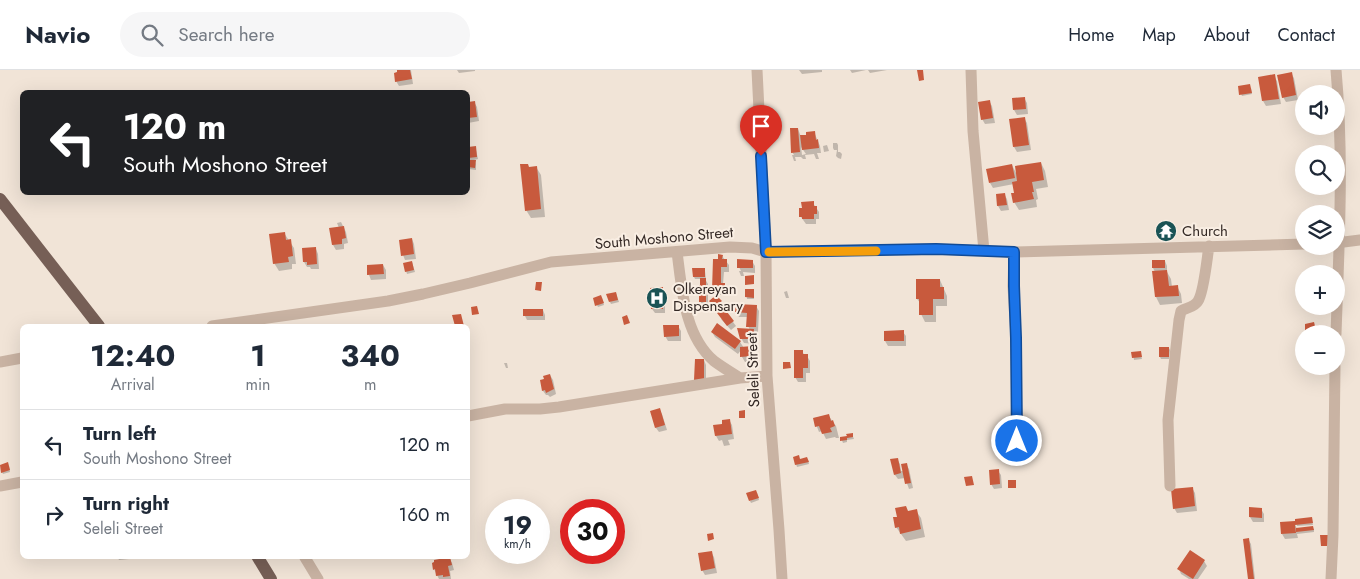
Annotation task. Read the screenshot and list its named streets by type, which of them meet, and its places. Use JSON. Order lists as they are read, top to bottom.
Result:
{
  "streets": {
    "street": ["South Moshono Street", "Seleli Street"]
  },
  "crossings": [
    ["South Moshono Street", "Seleli Street"]
  ],
  "places": {
    "temple": ["Church"],
    "hospital": ["Olkereyan Dispensary"]
  },
  "page": {
    "header": "Navio",
    "search": "Search here",
    "nav": [
      "Home",
      "Map",
      "About",
      "Contact"
    ],
    "map_buttons": ["+", "−"],
    "turn": ["120 m", "South Moshono Street"],
    "eta": [
      "12:40",
      "Arrival",
      "1",
      "min",
      "340",
      "m"
    ],
    "list": [
      {
        "name": "Turn left",
        "note": "South Moshono Street",
        "value": "120 m"
      },
      {
        "name": "Turn right",
        "note": "Seleli Street",
        "value": "160 m"
      }
    ],
    "speed": "19 km/h",
    "limit": "30"
  }
}
